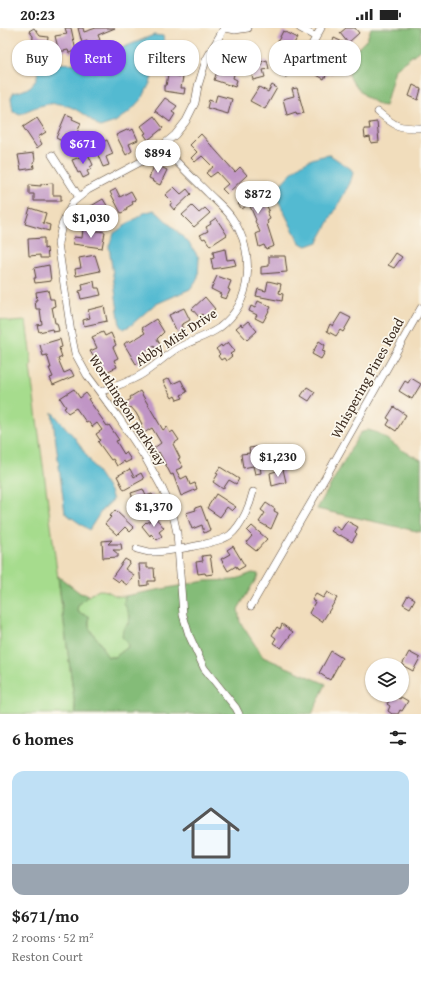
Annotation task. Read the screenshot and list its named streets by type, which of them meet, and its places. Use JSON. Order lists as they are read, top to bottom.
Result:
{
  "streets": {
    "street": ["Abby Mist Drive", "Whispering Pines Road", "Worthington parkway"]
  },
  "crossings": [
    ["Abby Mist Drive", "Worthington parkway"]
  ],
  "page": {
    "status": "20:23",
    "chip": [
      "Buy",
      "Rent",
      "Filters",
      "New",
      "Apartment"
    ],
    "price": [
      "$671",
      "$894",
      "$872",
      "$1,030",
      "$1,230",
      "$1,370"
    ],
    "heading": "6 homes",
    "list": [
      {
        "name": "$671/mo",
        "note": "2 rooms · 52 m² · Reston Court"
      }
    ]
  }
}
